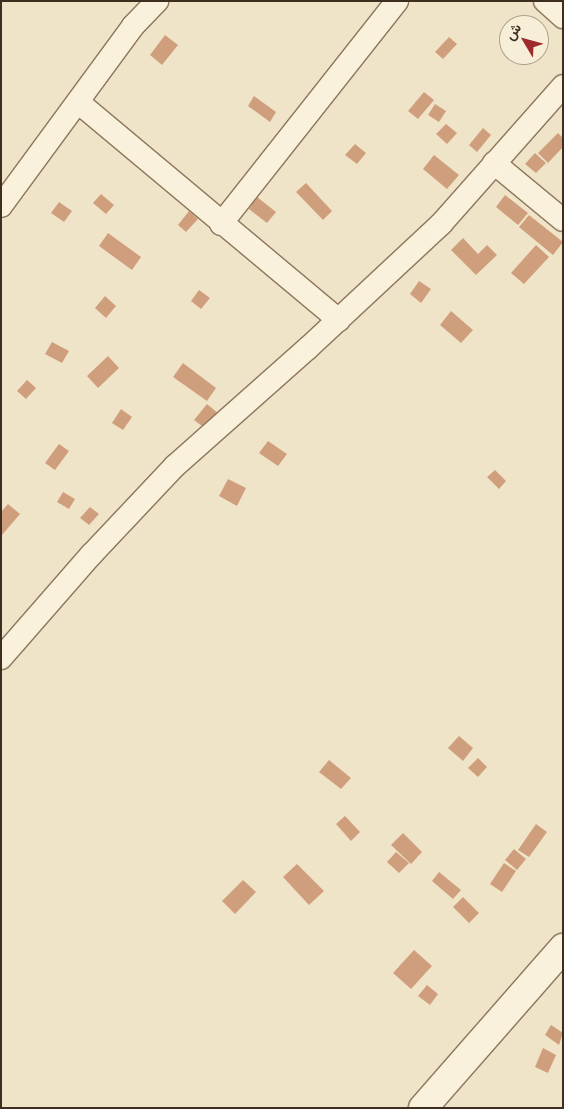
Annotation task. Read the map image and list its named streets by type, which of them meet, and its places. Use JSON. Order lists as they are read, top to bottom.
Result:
{
  "north": "top left"
}
